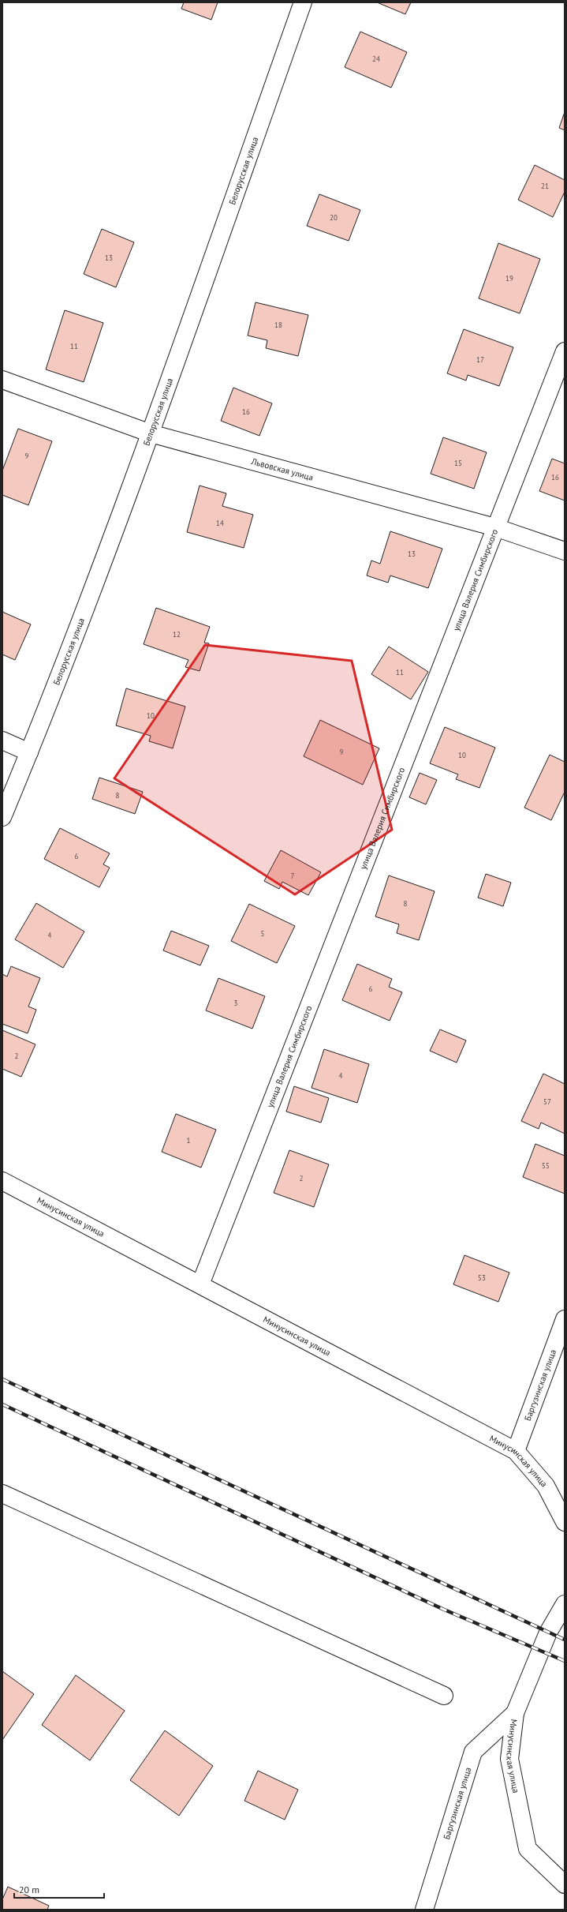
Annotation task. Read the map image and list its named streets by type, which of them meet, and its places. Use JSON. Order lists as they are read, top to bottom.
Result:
{
  "streets": {
    "street": [
      "Белорусская улица",
      "Львовская улица",
      "улица Валерия Симбирского",
      "Минусинская улица",
      "Баргузинская улица"
    ]
  },
  "crossings": [
    ["Белорусская улица", "Львовская улица"],
    ["Львовская улица", "улица Валерия Симбирского"],
    ["улица Валерия Симбирского", "Минусинская улица"],
    ["Минусинская улица", "Баргузинская улица"]
  ],
  "house_numbers": [
    "24",
    "21",
    "20",
    "13",
    "19",
    "18",
    "11",
    "17",
    "16",
    "9",
    "15",
    "16",
    "14",
    "13",
    "12",
    "11",
    "10",
    "9",
    "10",
    "8",
    "6",
    "7",
    "8",
    "5",
    "4",
    "6",
    "3",
    "2",
    "4",
    "57",
    "1",
    "55",
    "2",
    "53"
  ],
  "scale_bar": "20 m"
}
